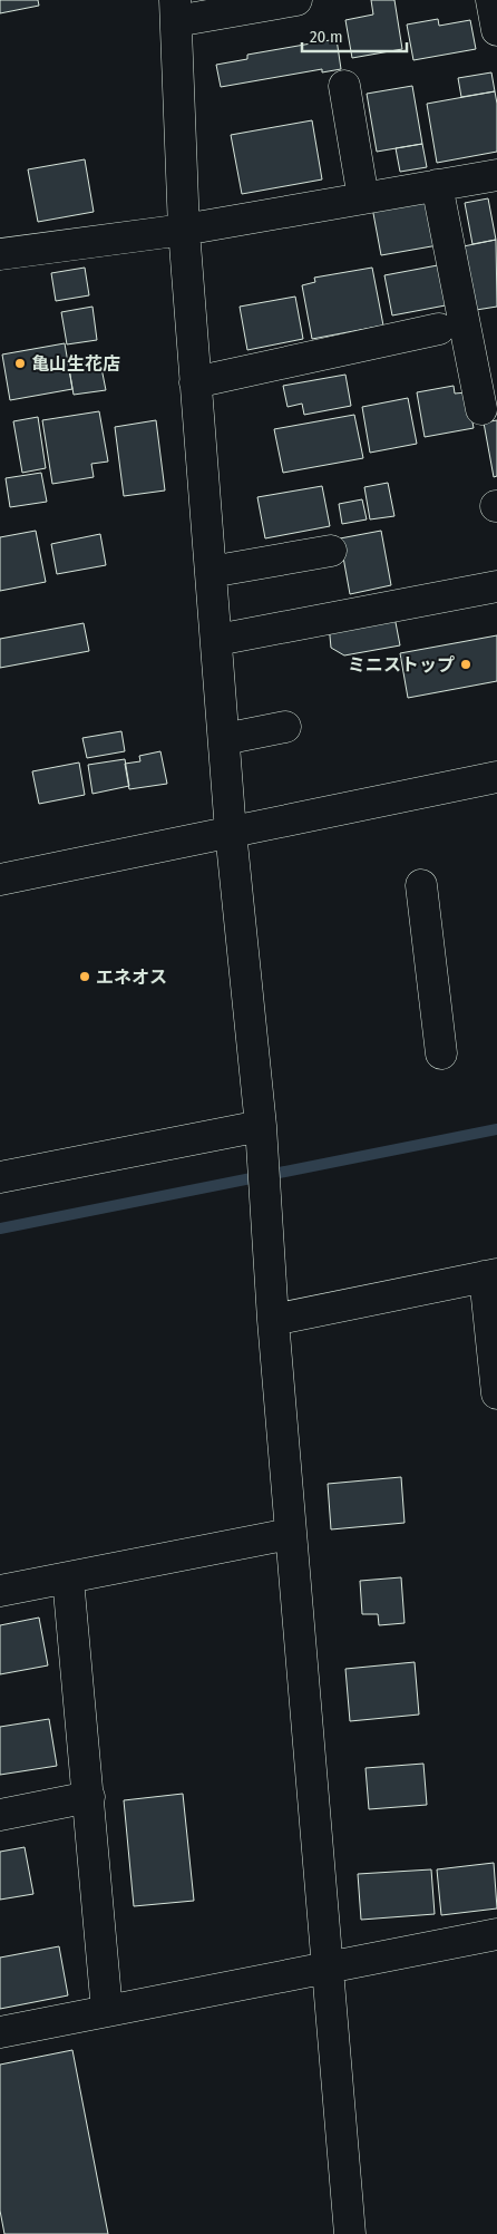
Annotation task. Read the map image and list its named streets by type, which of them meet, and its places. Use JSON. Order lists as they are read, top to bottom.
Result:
{
  "places": ["亀山生花店", "ミニストップ", "エネオス"],
  "scale_bar": "20 m"
}
